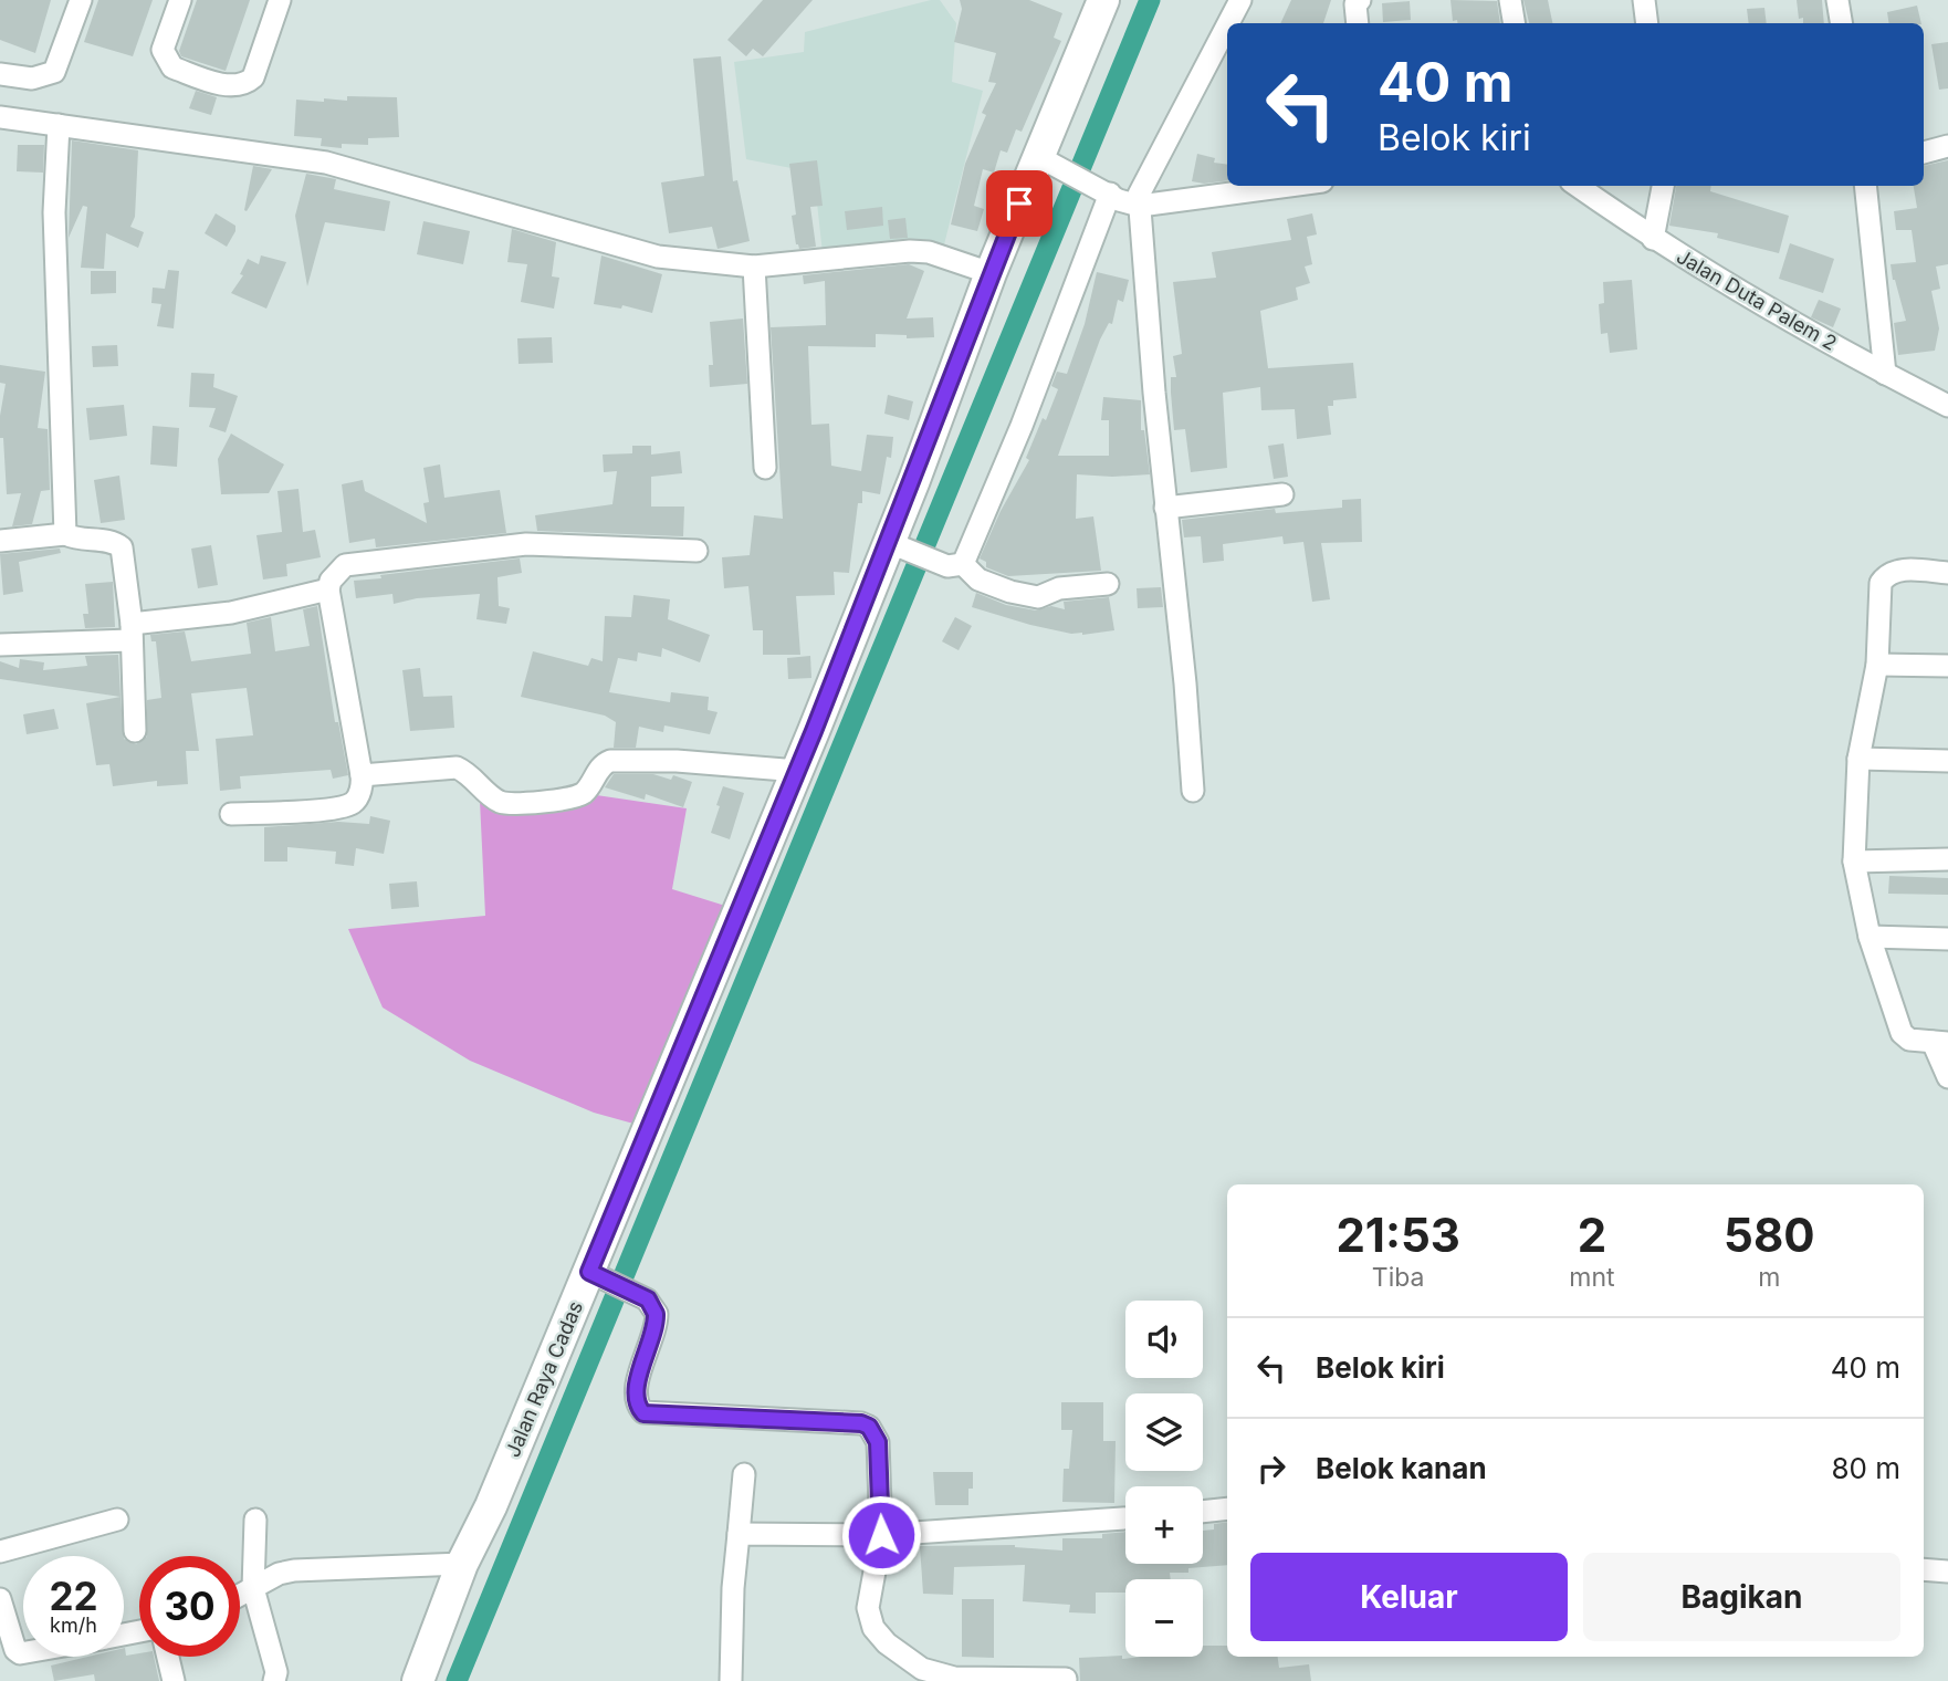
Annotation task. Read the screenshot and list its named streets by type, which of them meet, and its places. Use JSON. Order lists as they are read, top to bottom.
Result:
{
  "streets": {
    "street": ["Jalan Duta Palem 2", "Jalan Raya Cadas"]
  },
  "page": {
    "turn": ["40 m", "Belok kiri"],
    "eta": [
      "21:53",
      "Tiba",
      "2",
      "mnt",
      "580",
      "m"
    ],
    "map_buttons": ["+", "−"],
    "list": [
      {
        "name": "Belok kiri",
        "value": "40 m"
      },
      {
        "name": "Belok kanan",
        "value": "80 m"
      }
    ],
    "buttons": ["Keluar", "Bagikan"],
    "speed": "22 km/h",
    "limit": "30"
  }
}
